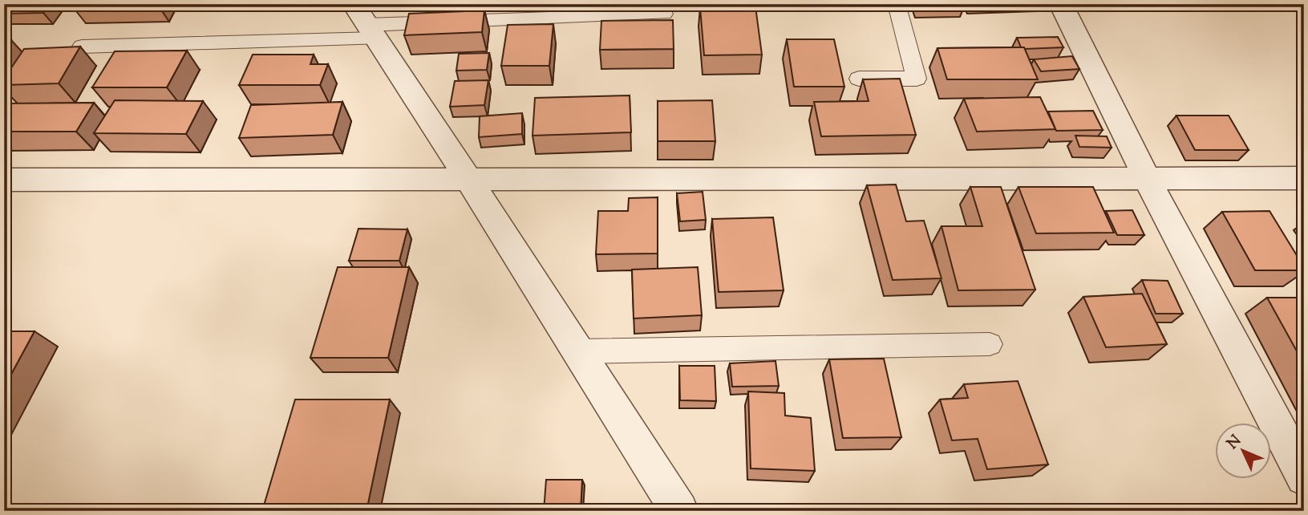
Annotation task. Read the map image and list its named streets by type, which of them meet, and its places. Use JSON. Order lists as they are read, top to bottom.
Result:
{
  "north": "top left"
}
